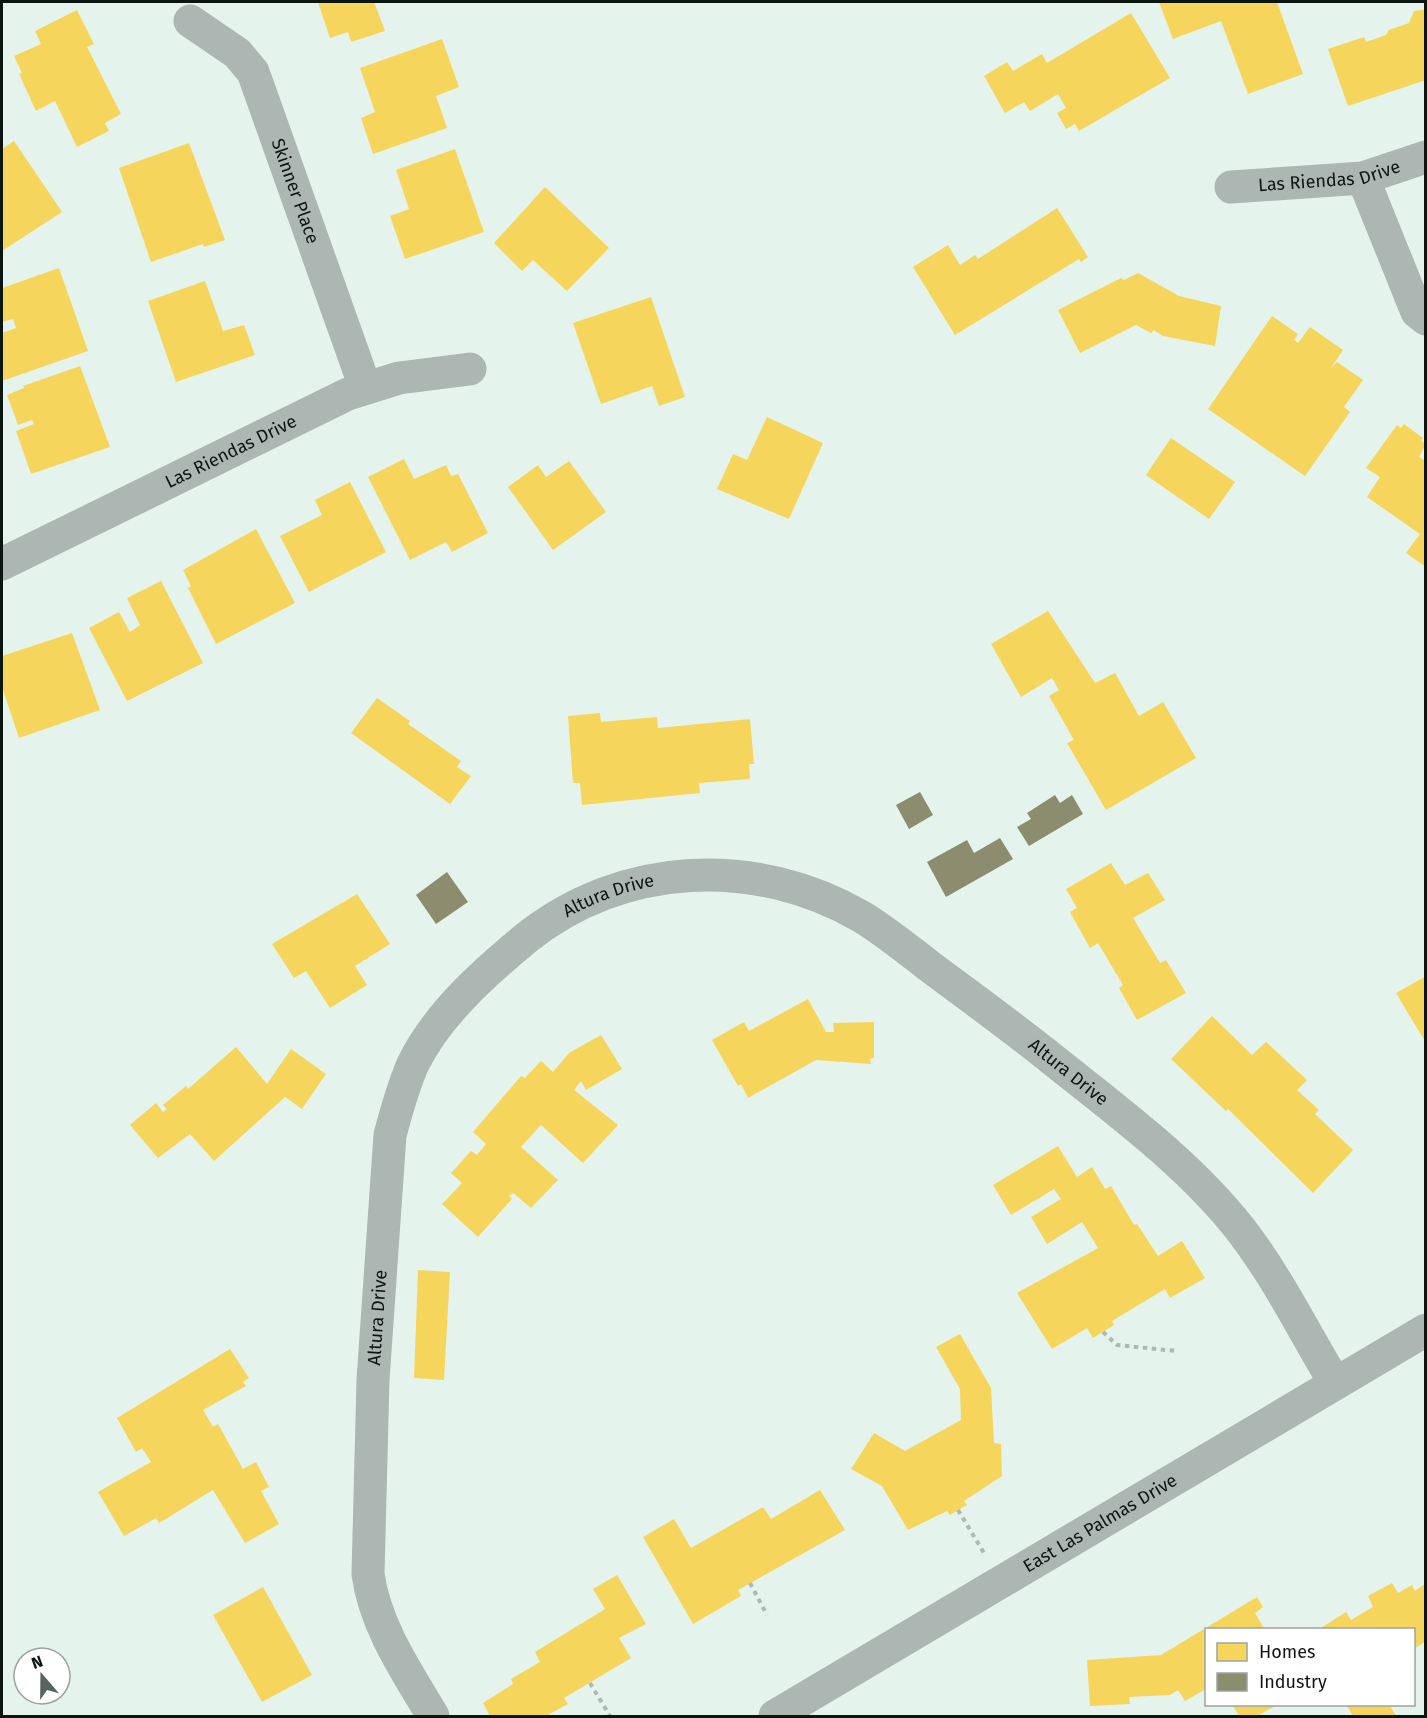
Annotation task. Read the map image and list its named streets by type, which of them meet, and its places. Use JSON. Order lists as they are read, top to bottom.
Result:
{
  "streets": {
    "street": [
      "Las Riendas Drive",
      "Skinner Place",
      "Altura Drive",
      "East Las Palmas Drive"
    ]
  },
  "crossings": [
    ["Las Riendas Drive", "Skinner Place"],
    ["Altura Drive", "East Las Palmas Drive"]
  ],
  "legend": ["Homes", "Industry"],
  "north": "top"
}
